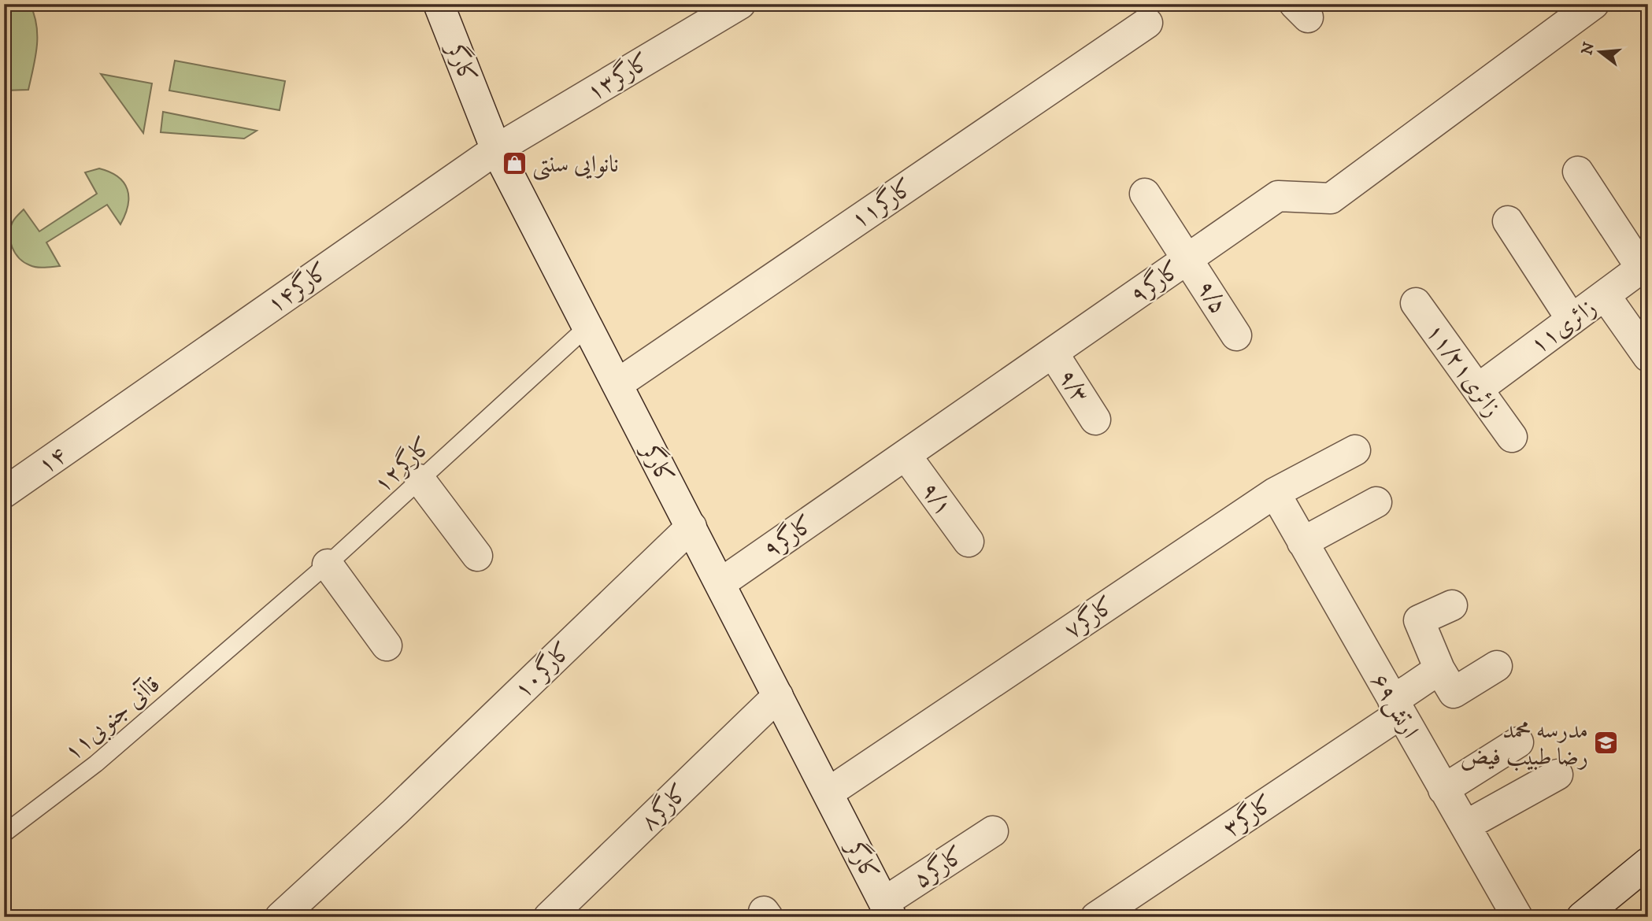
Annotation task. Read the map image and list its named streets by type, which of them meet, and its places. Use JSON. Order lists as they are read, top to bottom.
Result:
{
  "streets": {
    "street": [
      "کارگر",
      "کارگر۱۳",
      "کارگر۱۱",
      "کارگر۹",
      "کارگر۱۴",
      "۹/۵",
      "زائری۱۱",
      "۱۱/۲۱زائری",
      "۹/۳",
      "۱۴",
      "۹/۱",
      "کارگر۷",
      "کارگر۱۰",
      "ارتش۶۹",
      "کارگر۸",
      "کارگر۳",
      "کارگر۵"
    ],
    "lane": ["کارگر۱۲", "قاآنی جنوبی۱۱"]
  },
  "crossings": [
    ["کارگر", "کارگر۱۳"],
    ["کارگر", "کارگر۱۱"],
    ["کارگر", "کارگر۹"],
    ["کارگر", "کارگر۱۴"],
    ["کارگر", "کارگر۱۲"],
    ["کارگر", "کارگر۷"],
    ["کارگر", "کارگر۱۰"],
    ["کارگر", "کارگر۸"],
    ["کارگر", "کارگر۵"],
    ["کارگر۱۳", "کارگر۱۴"],
    ["کارگر۹", "۹/۵"],
    ["کارگر۹", "۹/۳"],
    ["کارگر۹", "۹/۱"],
    ["کارگر۱۴", "۱۴"],
    ["زائری۱۱", "۱۱/۲۱زائری"],
    ["کارگر۱۲", "قاآنی جنوبی۱۱"],
    ["کارگر۷", "ارتش۶۹"],
    ["ارتش۶۹", "کارگر۳"]
  ],
  "places": {
    "shop": ["نانوایی سنتی"],
    "school or university": ["مدرسه محمد رضا طبیب فیض"]
  },
  "north": "left"
}
